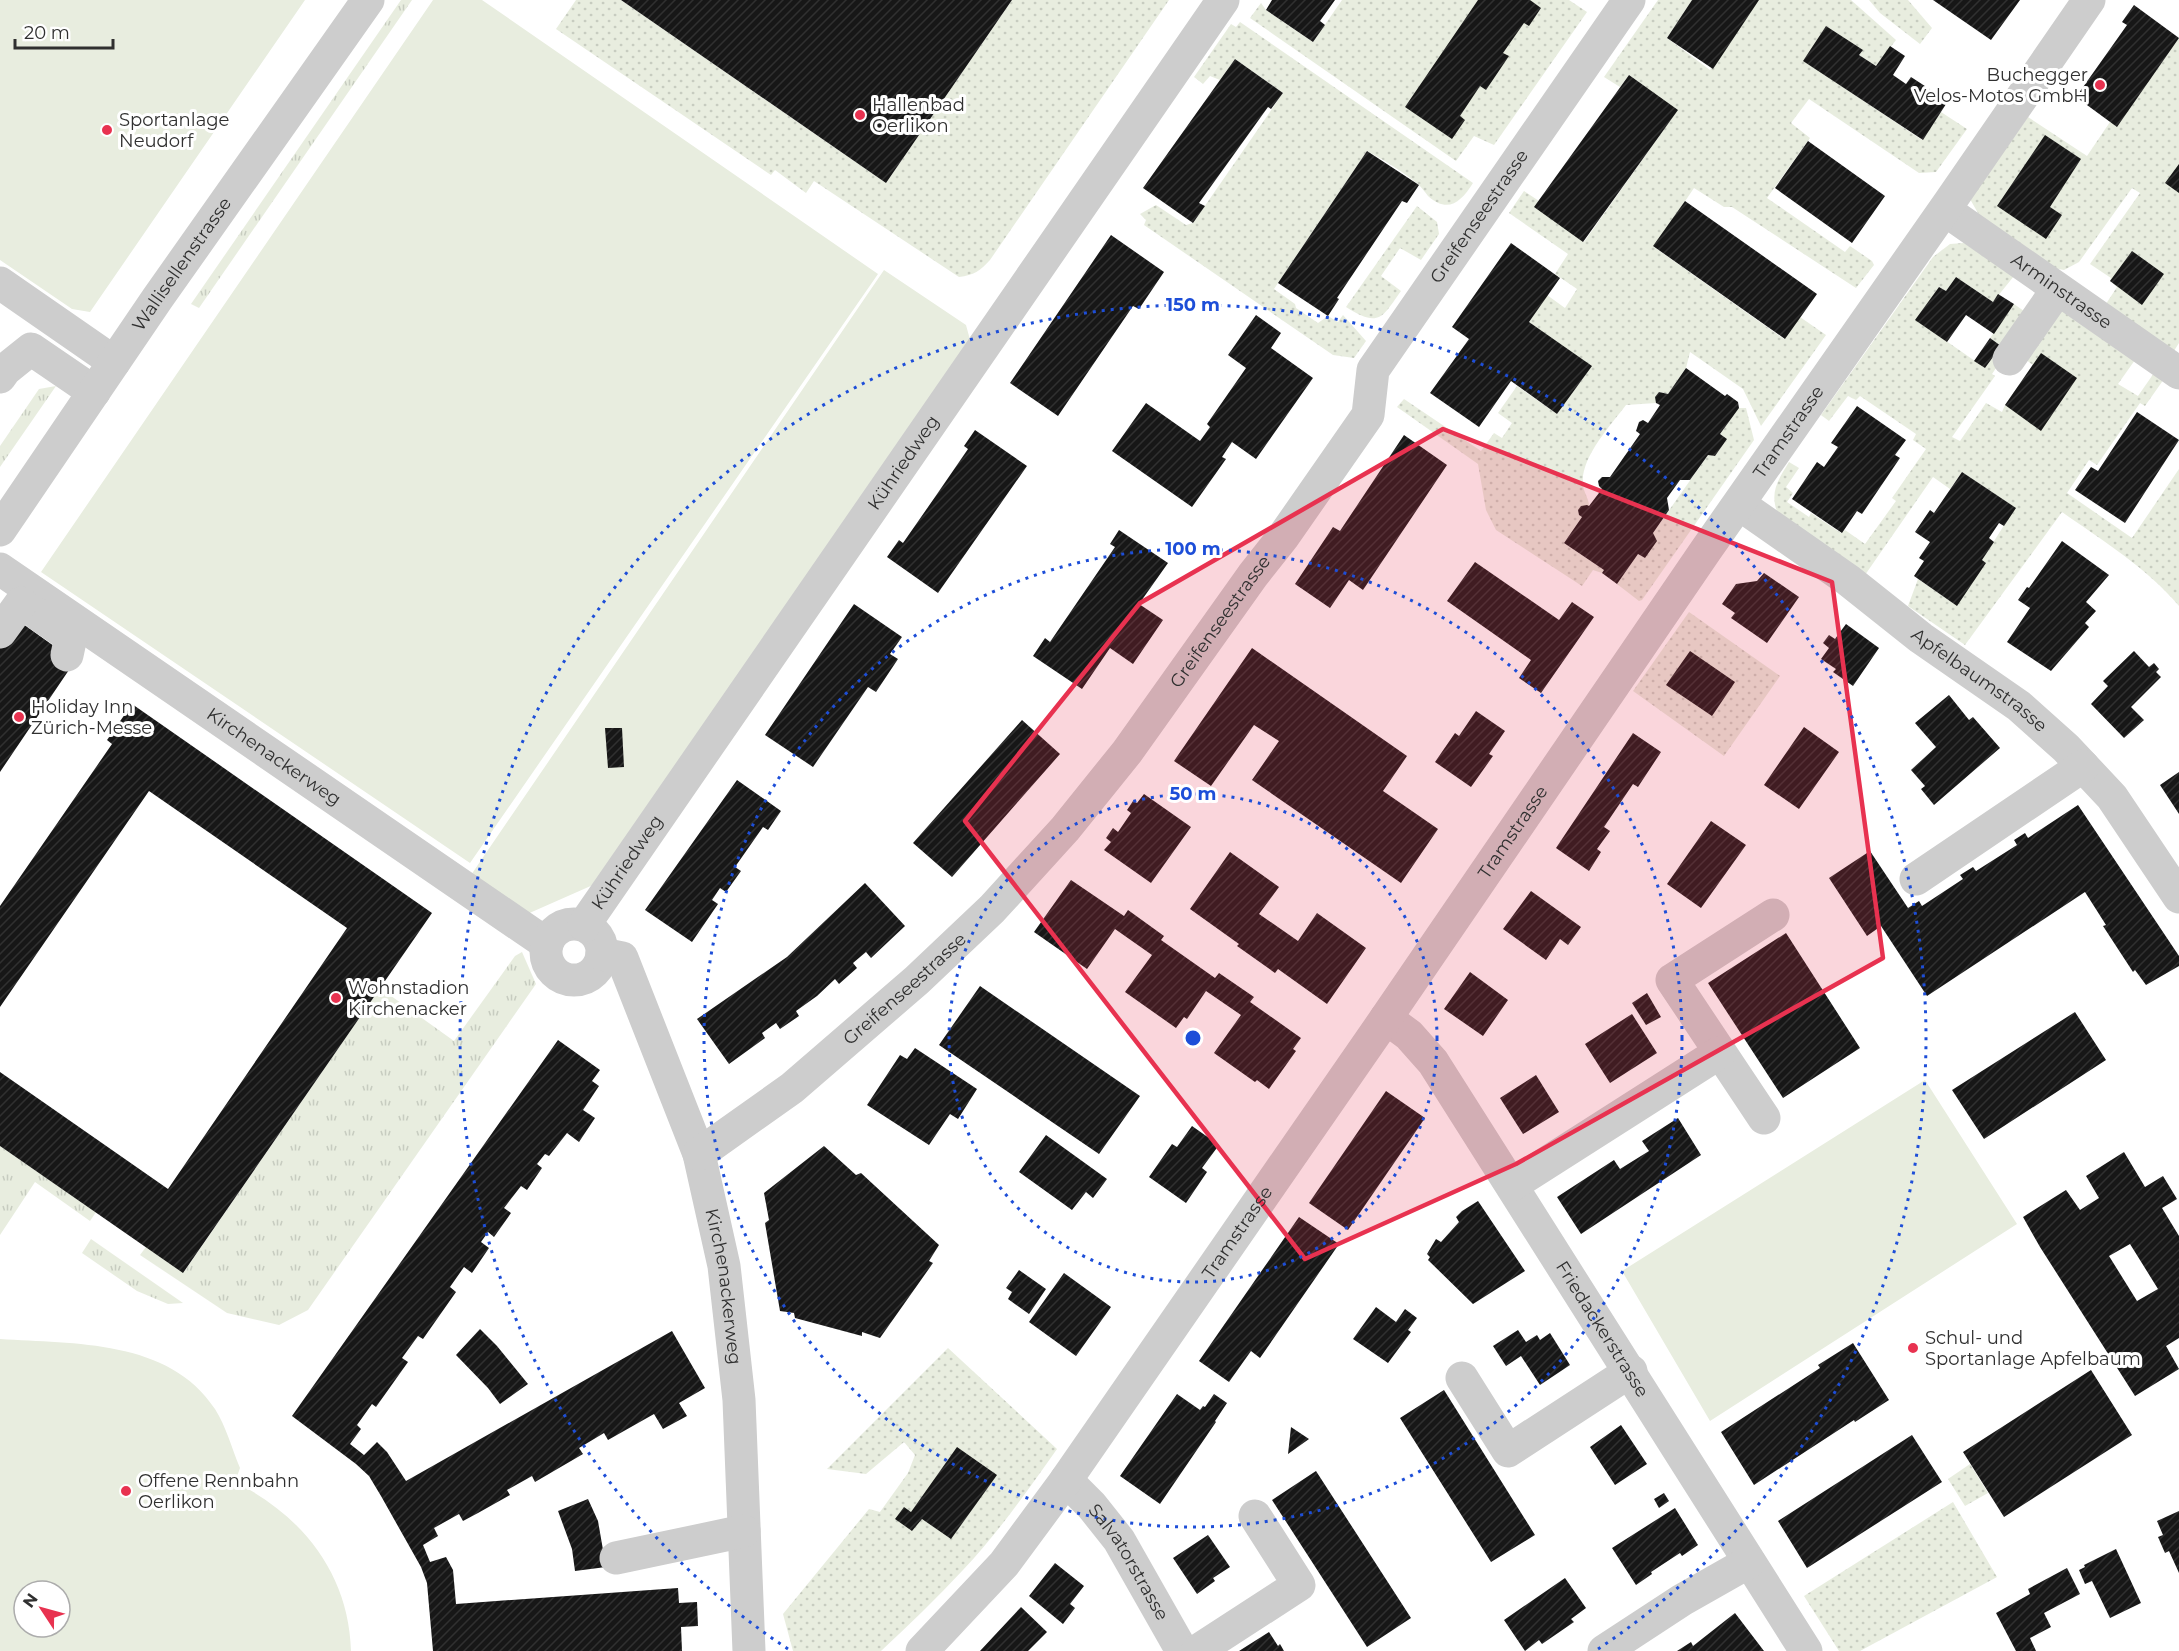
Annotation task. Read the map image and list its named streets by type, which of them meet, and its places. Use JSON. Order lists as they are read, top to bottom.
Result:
{
  "streets": {
    "street": [
      "Greifenseestrasse",
      "Wallisellenstrasse",
      "Arminstrasse",
      "Tramstrasse",
      "Kühriedweg",
      "Apfelbaumstrasse",
      "Kirchenackerweg",
      "Friedackerstrasse",
      "Salvatorstrasse"
    ]
  },
  "crossings": [
    ["Greifenseestrasse", "Kirchenackerweg"],
    ["Arminstrasse", "Tramstrasse"],
    ["Tramstrasse", "Apfelbaumstrasse"],
    ["Tramstrasse", "Friedackerstrasse"],
    ["Tramstrasse", "Salvatorstrasse"],
    ["Kühriedweg", "Kirchenackerweg"]
  ],
  "places": [
    "Buchegger Velos-Motos GmbH",
    "Hallenbad Oerlikon",
    "Sportanlage Neudorf",
    "Holiday Inn Zürich-Messe",
    "Wohnstadion Kirchenacker",
    "Schul- und Sportanlage Apfelbaum",
    "Offene Rennbahn Oerlikon"
  ],
  "scale_bar": "20 m",
  "north": "top left",
  "rings": ["150 m", "100 m", "50 m"]
}
